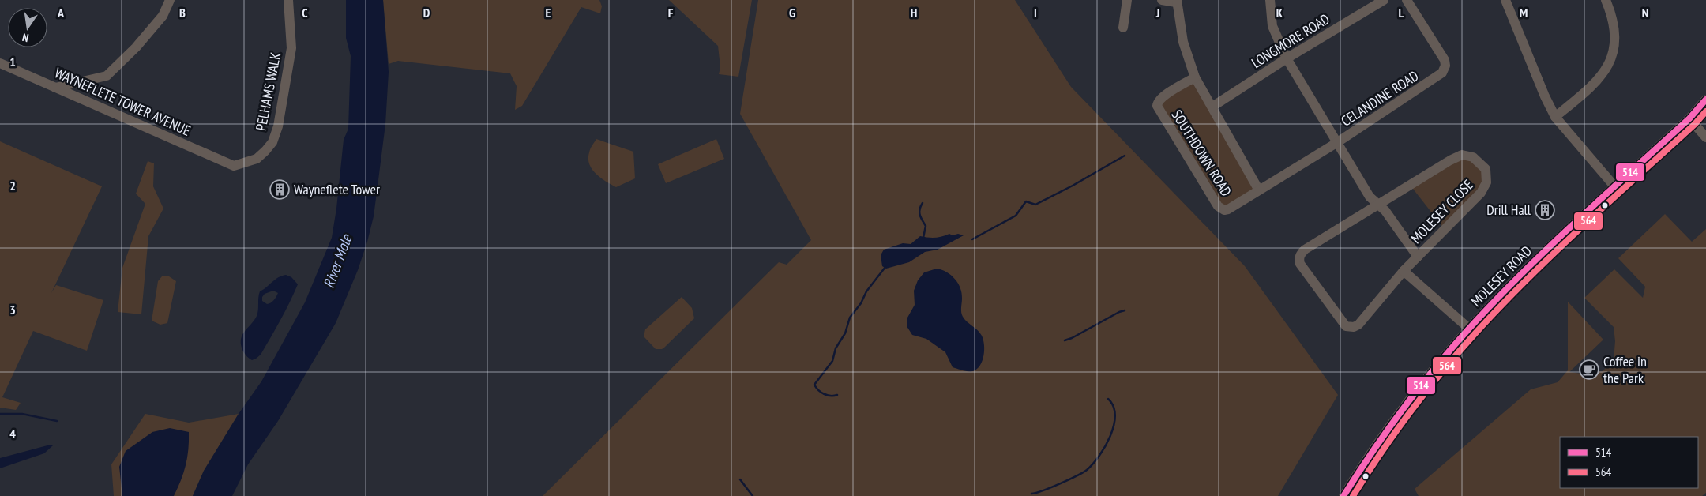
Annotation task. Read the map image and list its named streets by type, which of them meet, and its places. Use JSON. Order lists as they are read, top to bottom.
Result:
{
  "streets": {
    "street": [
      "LONGMORE ROAD",
      "PELHAMS WALK",
      "CELANDINE ROAD",
      "WAYNEFLETE TOWER AVENUE",
      "SOUTHDOWN ROAD",
      "MOLESEY CLOSE",
      "MOLESEY ROAD"
    ]
  },
  "crossings": [
    ["PELHAMS WALK", "WAYNEFLETE TOWER AVENUE"],
    ["CELANDINE ROAD", "SOUTHDOWN ROAD"]
  ],
  "water": ["River Mole"],
  "places": {
    "building": ["Wayneflete Tower", "Drill Hall"],
    "cafe": ["Coffee in the Park"]
  },
  "lines": ["transit line 514", "transit line 564"],
  "legend": ["514", "564"],
  "north": "bottom",
  "grid": {
    "columns": [
      "A",
      "B",
      "C",
      "D",
      "E",
      "F",
      "G",
      "H",
      "I",
      "J",
      "K",
      "L",
      "M",
      "N"
    ],
    "rows": [
      "1",
      "2",
      "3",
      "4"
    ]
  }
}
